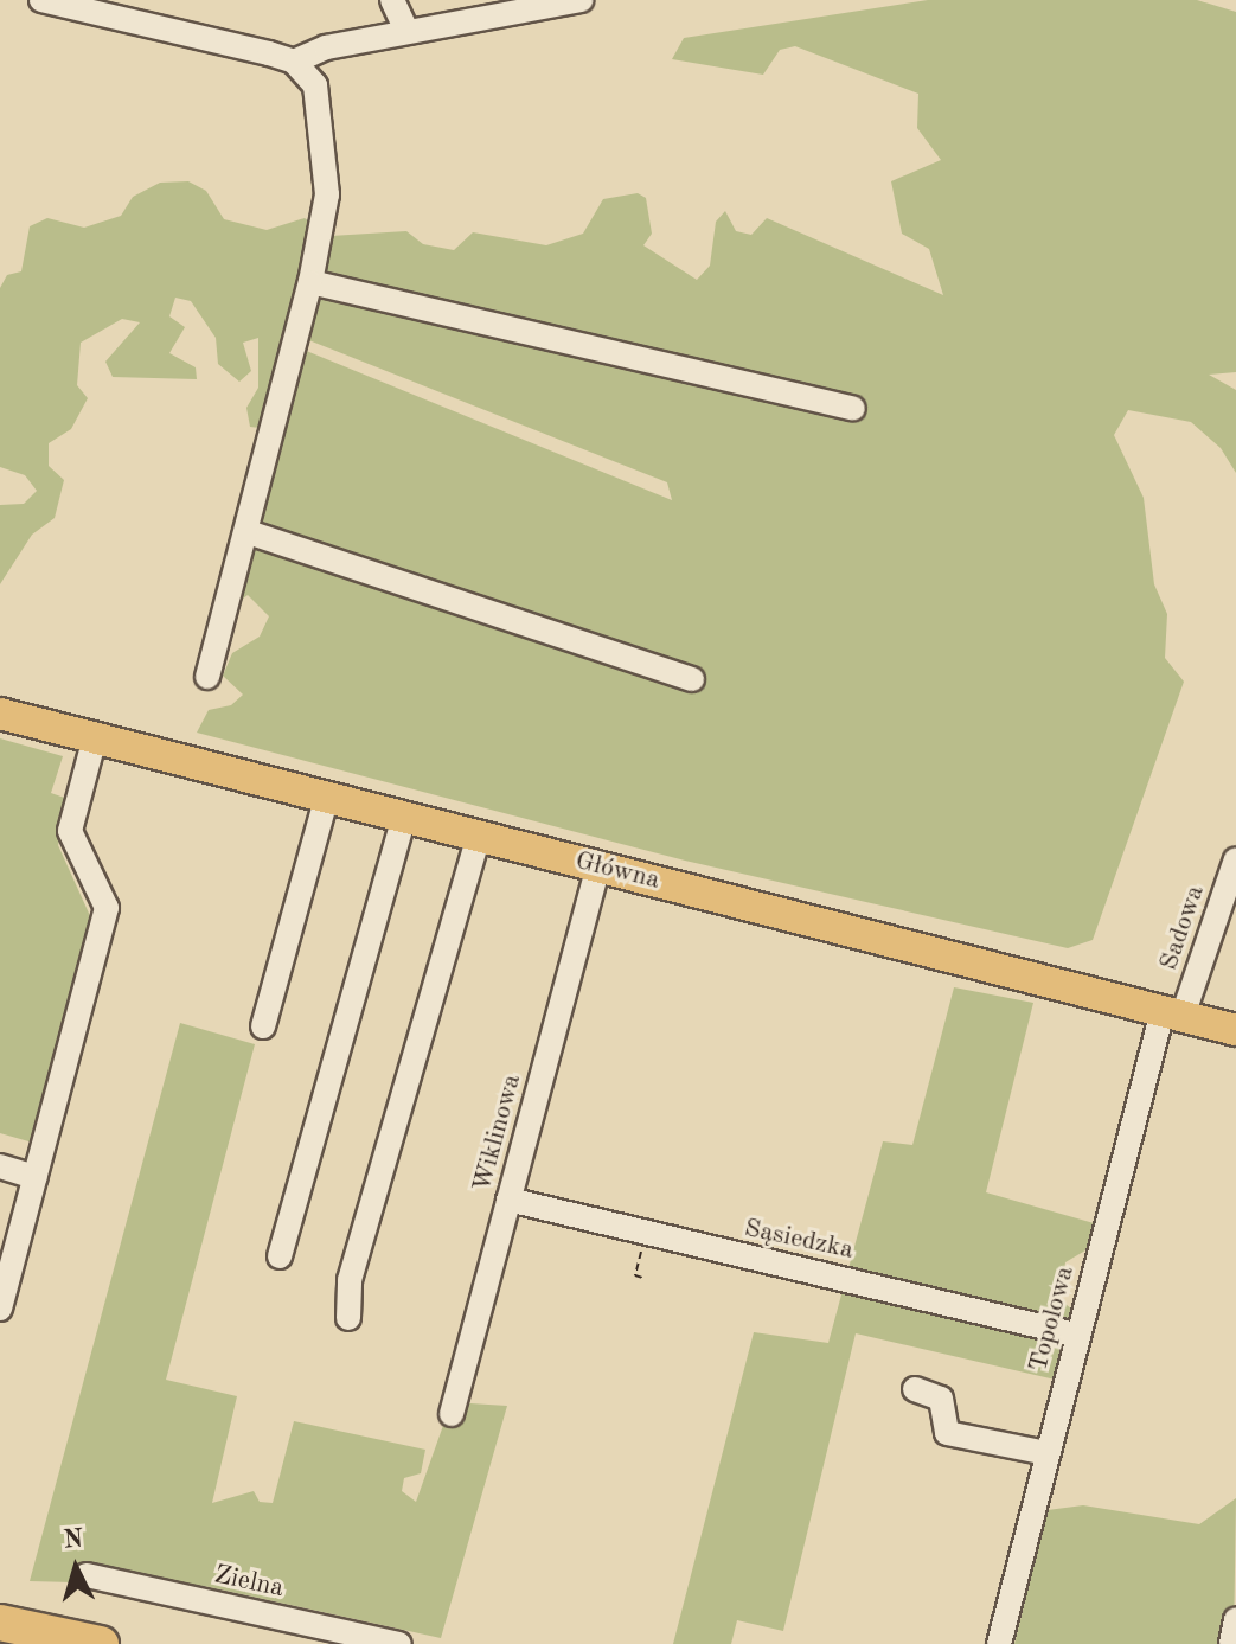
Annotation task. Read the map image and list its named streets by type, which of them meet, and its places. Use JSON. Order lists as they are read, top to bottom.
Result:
{
  "streets": {
    "main road": ["Główna"],
    "street": [
      "Sadowa",
      "Wiklinowa",
      "Sąsiedzka",
      "Topolowa",
      "Zielna"
    ]
  },
  "crossings": [
    ["Główna", "Sadowa"],
    ["Główna", "Wiklinowa"],
    ["Główna", "Topolowa"],
    ["Sadowa", "Topolowa"],
    ["Wiklinowa", "Sąsiedzka"],
    ["Sąsiedzka", "Topolowa"]
  ],
  "north": "top"
}
